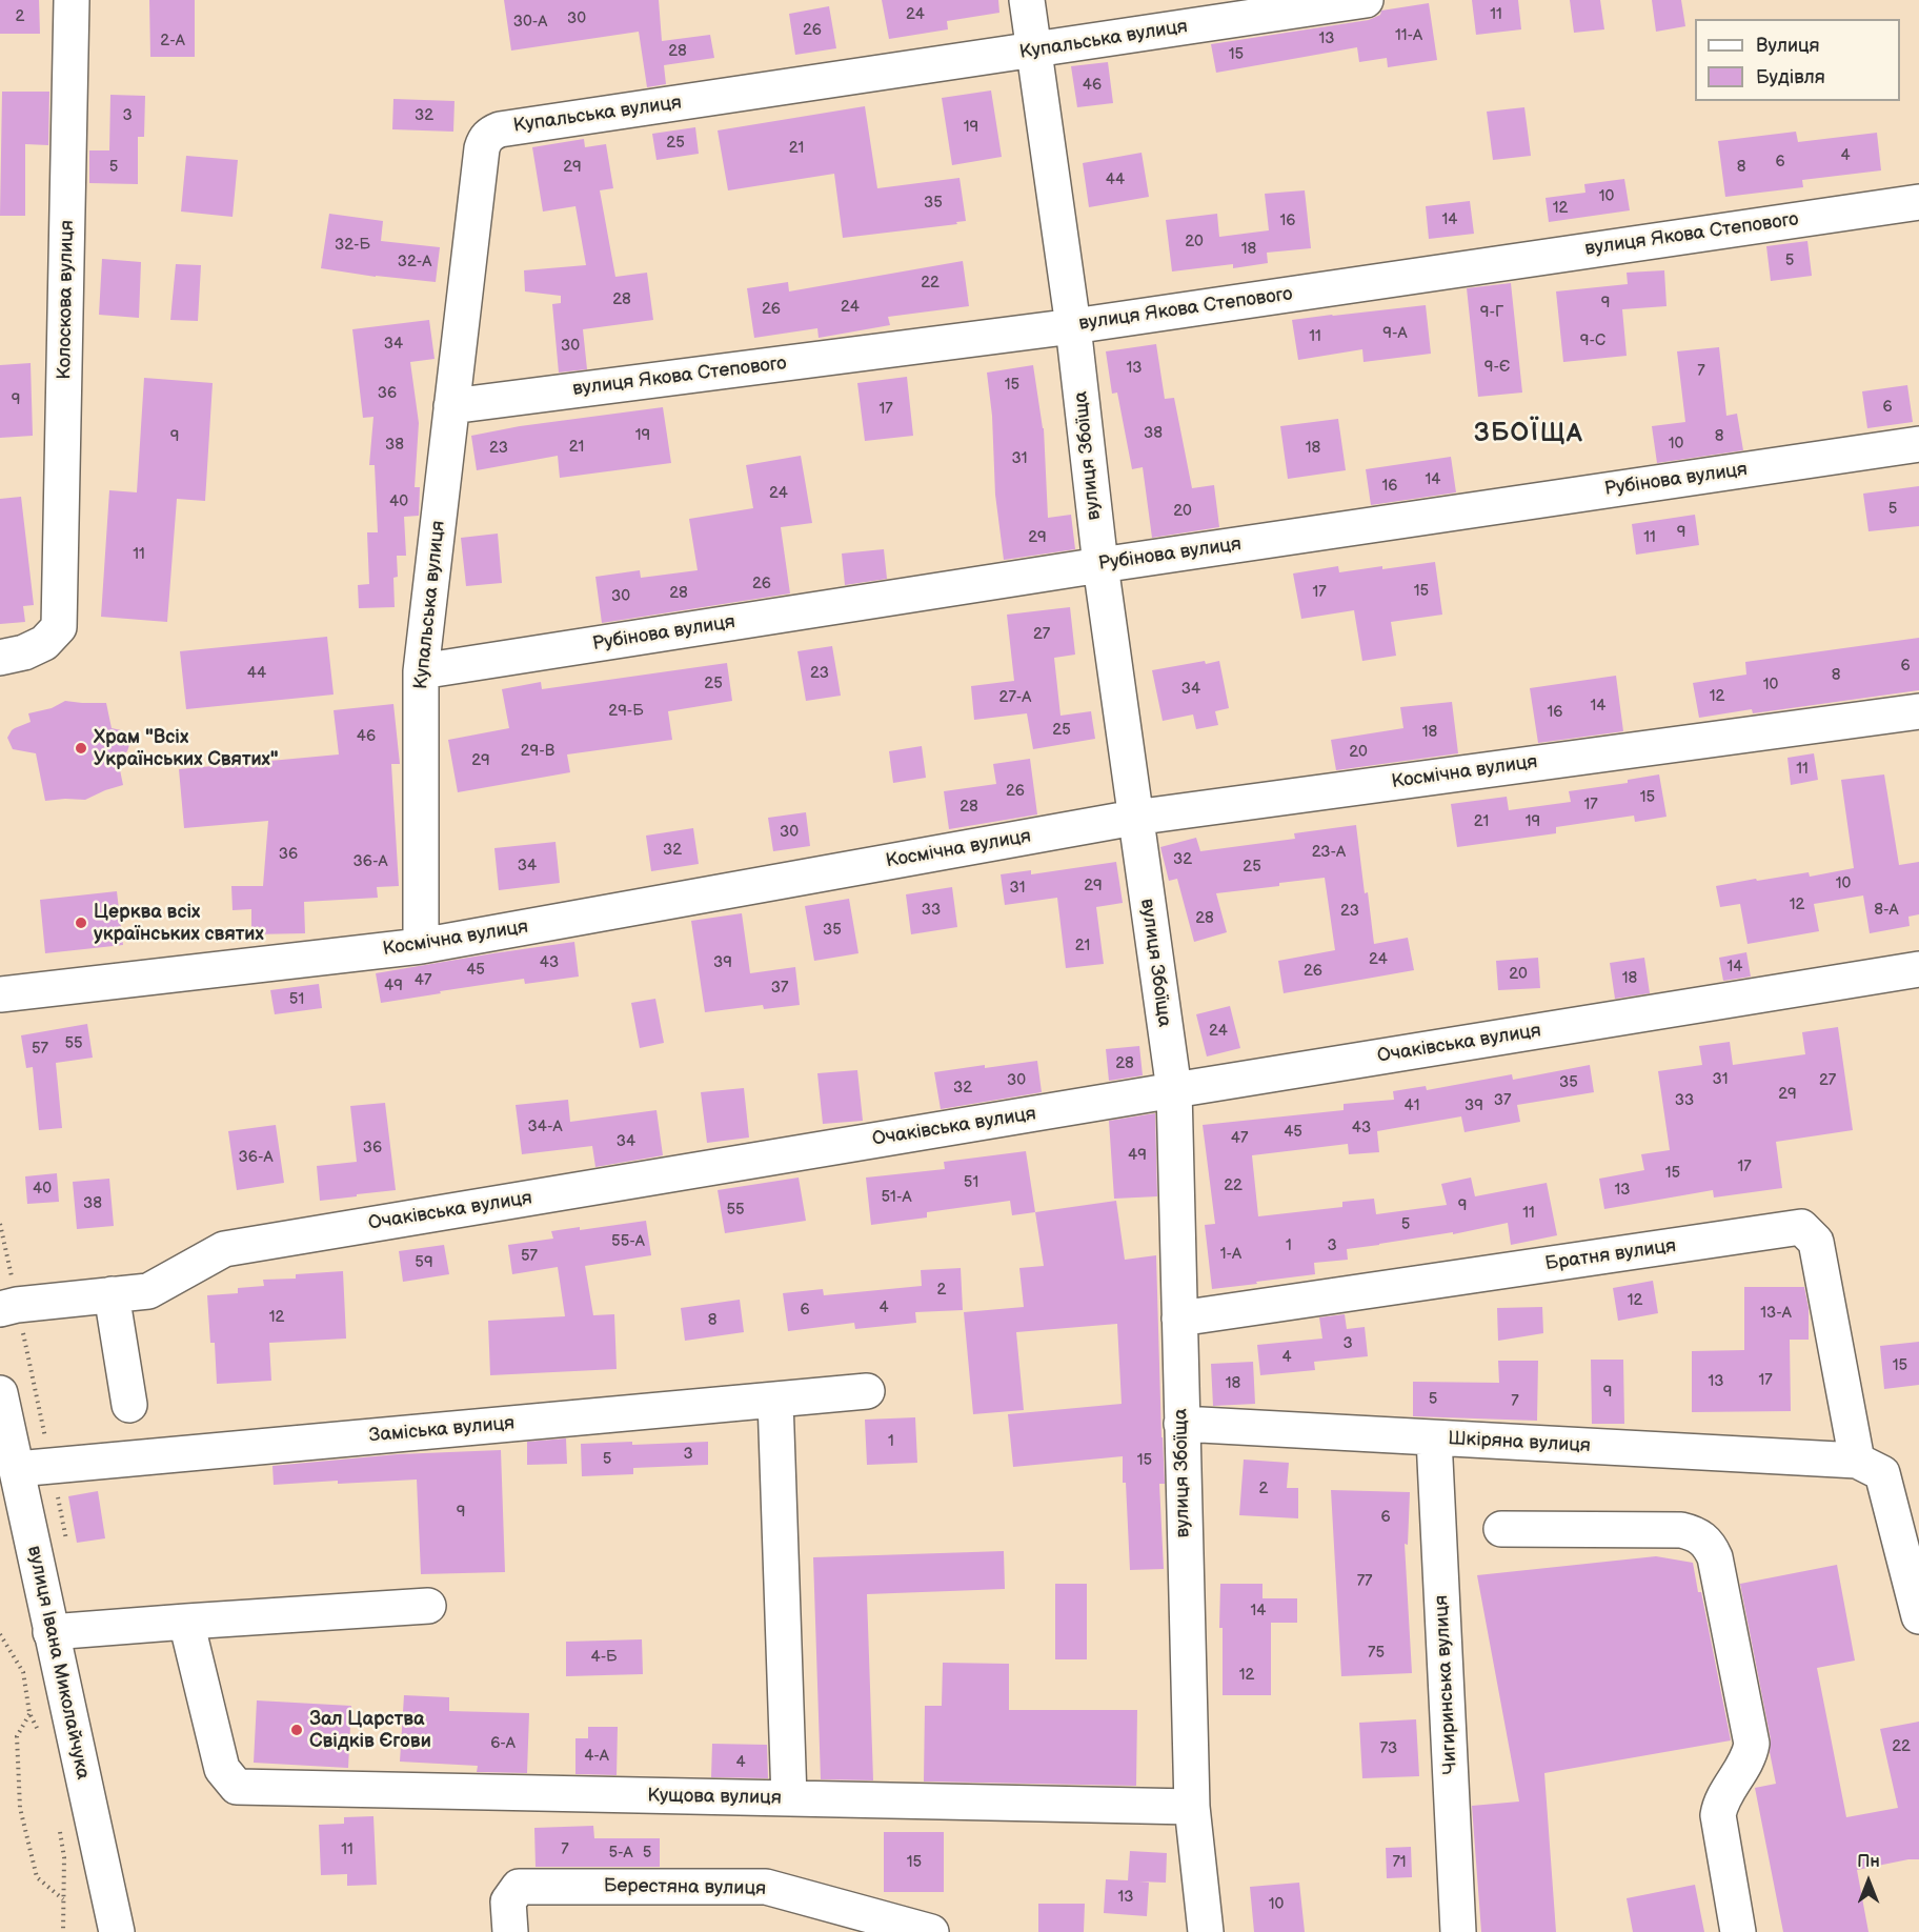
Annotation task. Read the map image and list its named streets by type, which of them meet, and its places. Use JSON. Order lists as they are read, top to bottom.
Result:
{
  "streets": {
    "street": [
      "Купальська вулиця",
      "вулиця Якова Степового",
      "Колоскова вулиця",
      "вулиця Збоїща",
      "Рубінова вулиця",
      "Космічна вулиця",
      "Очаківська вулиця",
      "Братня вулиця",
      "Заміська вулиця",
      "Шкіряна вулиця",
      "вулиця Івана Миколайчука",
      "Чигиринська вулиця",
      "Кущова вулиця",
      "Берестяна вулиця"
    ]
  },
  "crossings": [
    ["Купальська вулиця", "вулиця Якова Степового"],
    ["Купальська вулиця", "вулиця Збоїща"],
    ["Купальська вулиця", "Рубінова вулиця"],
    ["Купальська вулиця", "Космічна вулиця"],
    ["вулиця Якова Степового", "вулиця Збоїща"],
    ["вулиця Збоїща", "Рубінова вулиця"],
    ["вулиця Збоїща", "Космічна вулиця"],
    ["вулиця Збоїща", "Очаківська вулиця"],
    ["вулиця Збоїща", "Братня вулиця"],
    ["вулиця Збоїща", "Шкіряна вулиця"],
    ["вулиця Збоїща", "Кущова вулиця"],
    ["Братня вулиця", "Шкіряна вулиця"],
    ["Заміська вулиця", "вулиця Івана Миколайчука"],
    ["Шкіряна вулиця", "Чигиринська вулиця"]
  ],
  "districts": ["ЗБОЇЩА"],
  "places": ["Храм \"Всіх Українських Святих\"", "Церква всіх українських святих", "Зал Царства Свідків Єгови"],
  "house_numbers": [
    "24",
    "11",
    "2",
    "30",
    "30-А",
    "26",
    "11-А",
    "13",
    "2-А",
    "28",
    "15",
    "46",
    "3",
    "32",
    "19",
    "25",
    "21",
    "4",
    "6",
    "5",
    "29",
    "8",
    "44",
    "10",
    "35",
    "12",
    "14",
    "16",
    "20",
    "32-Б",
    "18",
    "5",
    "32-А",
    "22",
    "28",
    "9",
    "24",
    "26",
    "9-Г",
    "9-А",
    "11",
    "9-С",
    "34",
    "30",
    "9-Є",
    "13",
    "7",
    "15",
    "36",
    "9",
    "6",
    "17",
    "38",
    "19",
    "9",
    "8",
    "10",
    "38",
    "21",
    "23",
    "18",
    "31",
    "14",
    "16",
    "24",
    "40",
    "5",
    "20",
    "9",
    "29",
    "11",
    "11",
    "26",
    "15",
    "17",
    "28",
    "30",
    "27",
    "6",
    "44",
    "23",
    "8",
    "25",
    "10",
    "34",
    "12",
    "27-А",
    "14",
    "29-Б",
    "16",
    "25",
    "18",
    "46",
    "29-В",
    "20",
    "29",
    "11",
    "26",
    "15",
    "17",
    "28",
    "21",
    "19",
    "30",
    "32",
    "23-А",
    "36",
    "32",
    "36-А",
    "34",
    "25",
    "10",
    "29",
    "31",
    "12",
    "33",
    "8-А",
    "23",
    "28",
    "35",
    "21",
    "24",
    "43",
    "39",
    "14",
    "45",
    "26",
    "20",
    "18",
    "47",
    "49",
    "37",
    "51",
    "24",
    "55",
    "57",
    "28",
    "31",
    "30",
    "27",
    "35",
    "32",
    "29",
    "37",
    "33",
    "41",
    "39",
    "34-А",
    "43",
    "45",
    "47",
    "34",
    "36",
    "49",
    "36-А",
    "17",
    "15",
    "51",
    "22",
    "40",
    "13",
    "51-А",
    "38",
    "9",
    "55",
    "11",
    "5",
    "55-А",
    "1",
    "3",
    "1-А",
    "57",
    "59",
    "2",
    "12",
    "4",
    "6",
    "13-А",
    "12",
    "8",
    "3",
    "4",
    "15",
    "17",
    "13",
    "18",
    "9",
    "5",
    "7",
    "1",
    "3",
    "5",
    "15",
    "2",
    "9",
    "6",
    "77",
    "14",
    "75",
    "4-Б",
    "12",
    "6-А",
    "22",
    "73",
    "4-А",
    "4",
    "11",
    "7",
    "5-А",
    "5",
    "15",
    "71",
    "13",
    "10"
  ],
  "legend": ["Вулиця", "Будівля"],
  "north": "top"
}
